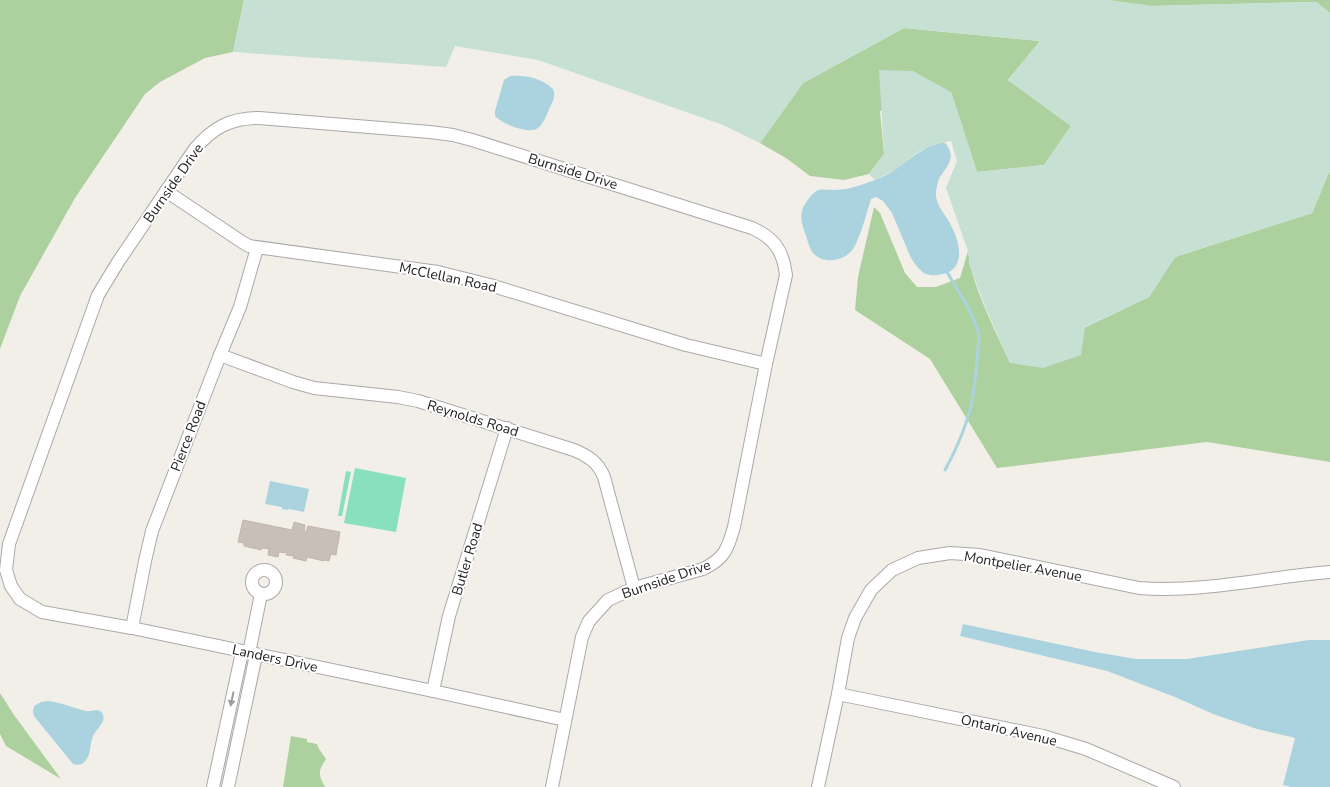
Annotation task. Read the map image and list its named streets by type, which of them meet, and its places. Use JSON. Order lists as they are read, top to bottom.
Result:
{
  "streets": {
    "street": [
      "Burnside Drive",
      "McClellan Road",
      "Reynolds Road",
      "Pierce Road",
      "Butler Road",
      "Montpelier Avenue",
      "Landers Drive",
      "Ontario Avenue"
    ]
  },
  "crossings": [
    ["Burnside Drive", "McClellan Road"],
    ["Burnside Drive", "Reynolds Road"],
    ["Burnside Drive", "Landers Drive"],
    ["McClellan Road", "Pierce Road"],
    ["Reynolds Road", "Pierce Road"],
    ["Reynolds Road", "Butler Road"],
    ["Pierce Road", "Landers Drive"],
    ["Butler Road", "Landers Drive"],
    ["Montpelier Avenue", "Ontario Avenue"]
  ]
}
